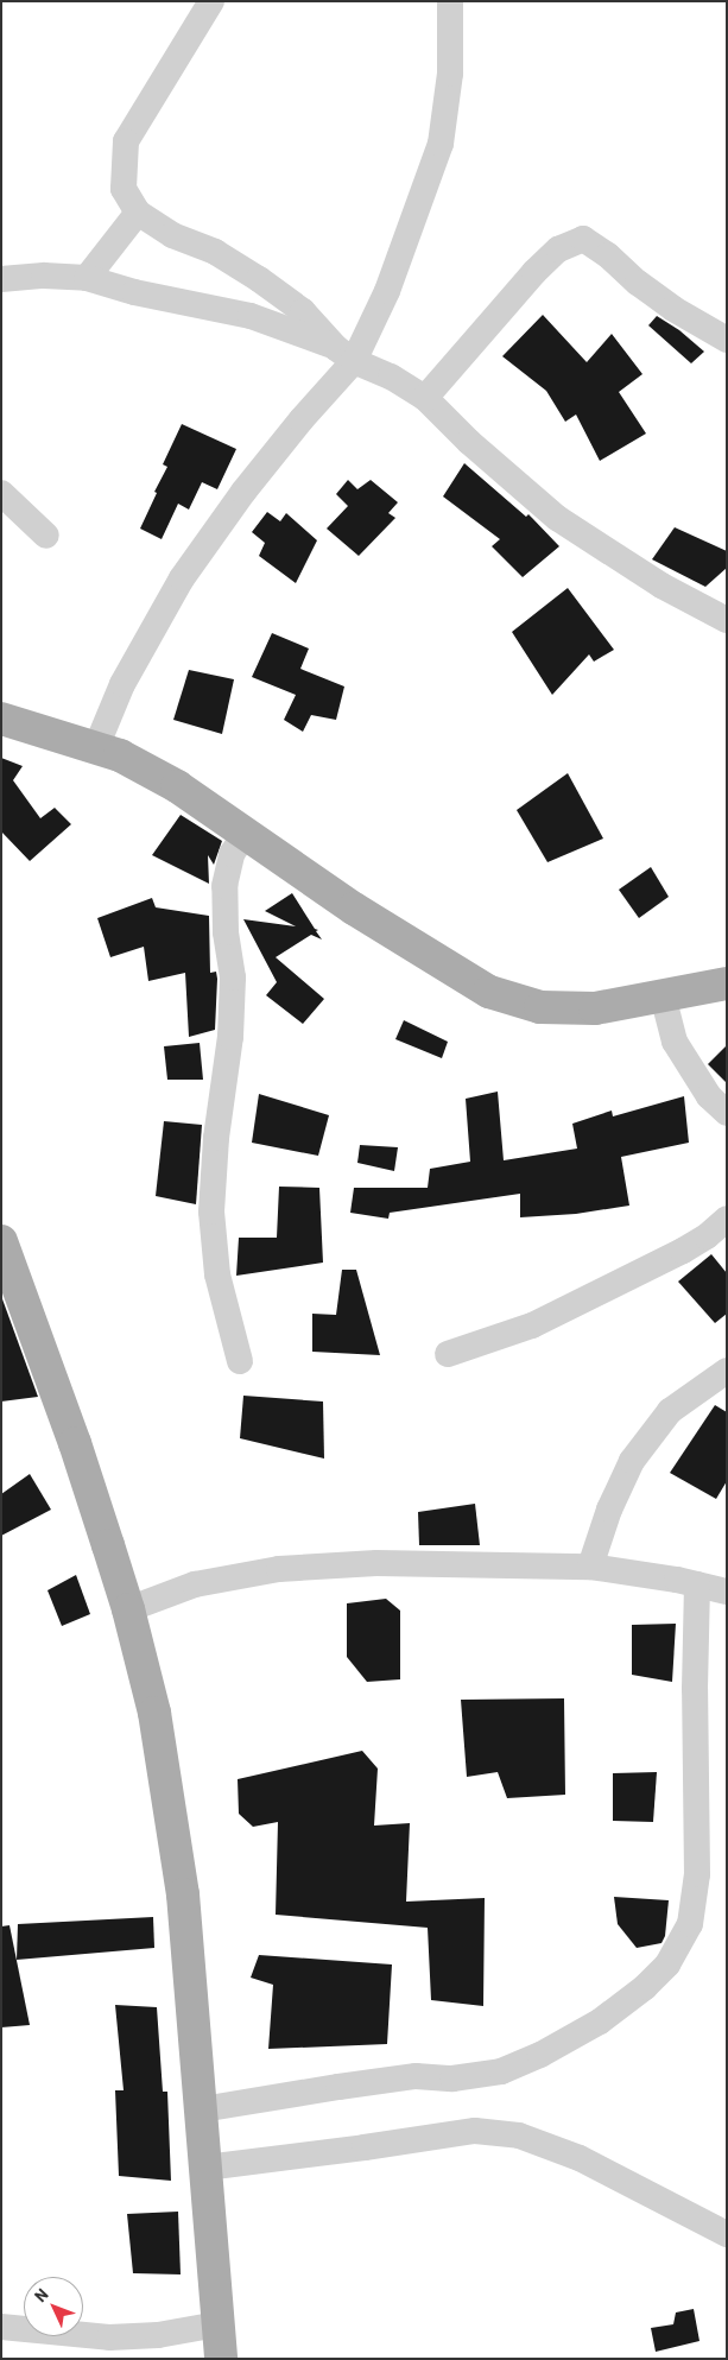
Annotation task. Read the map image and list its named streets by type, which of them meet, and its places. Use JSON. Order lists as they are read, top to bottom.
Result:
{
  "north": "top left"
}
